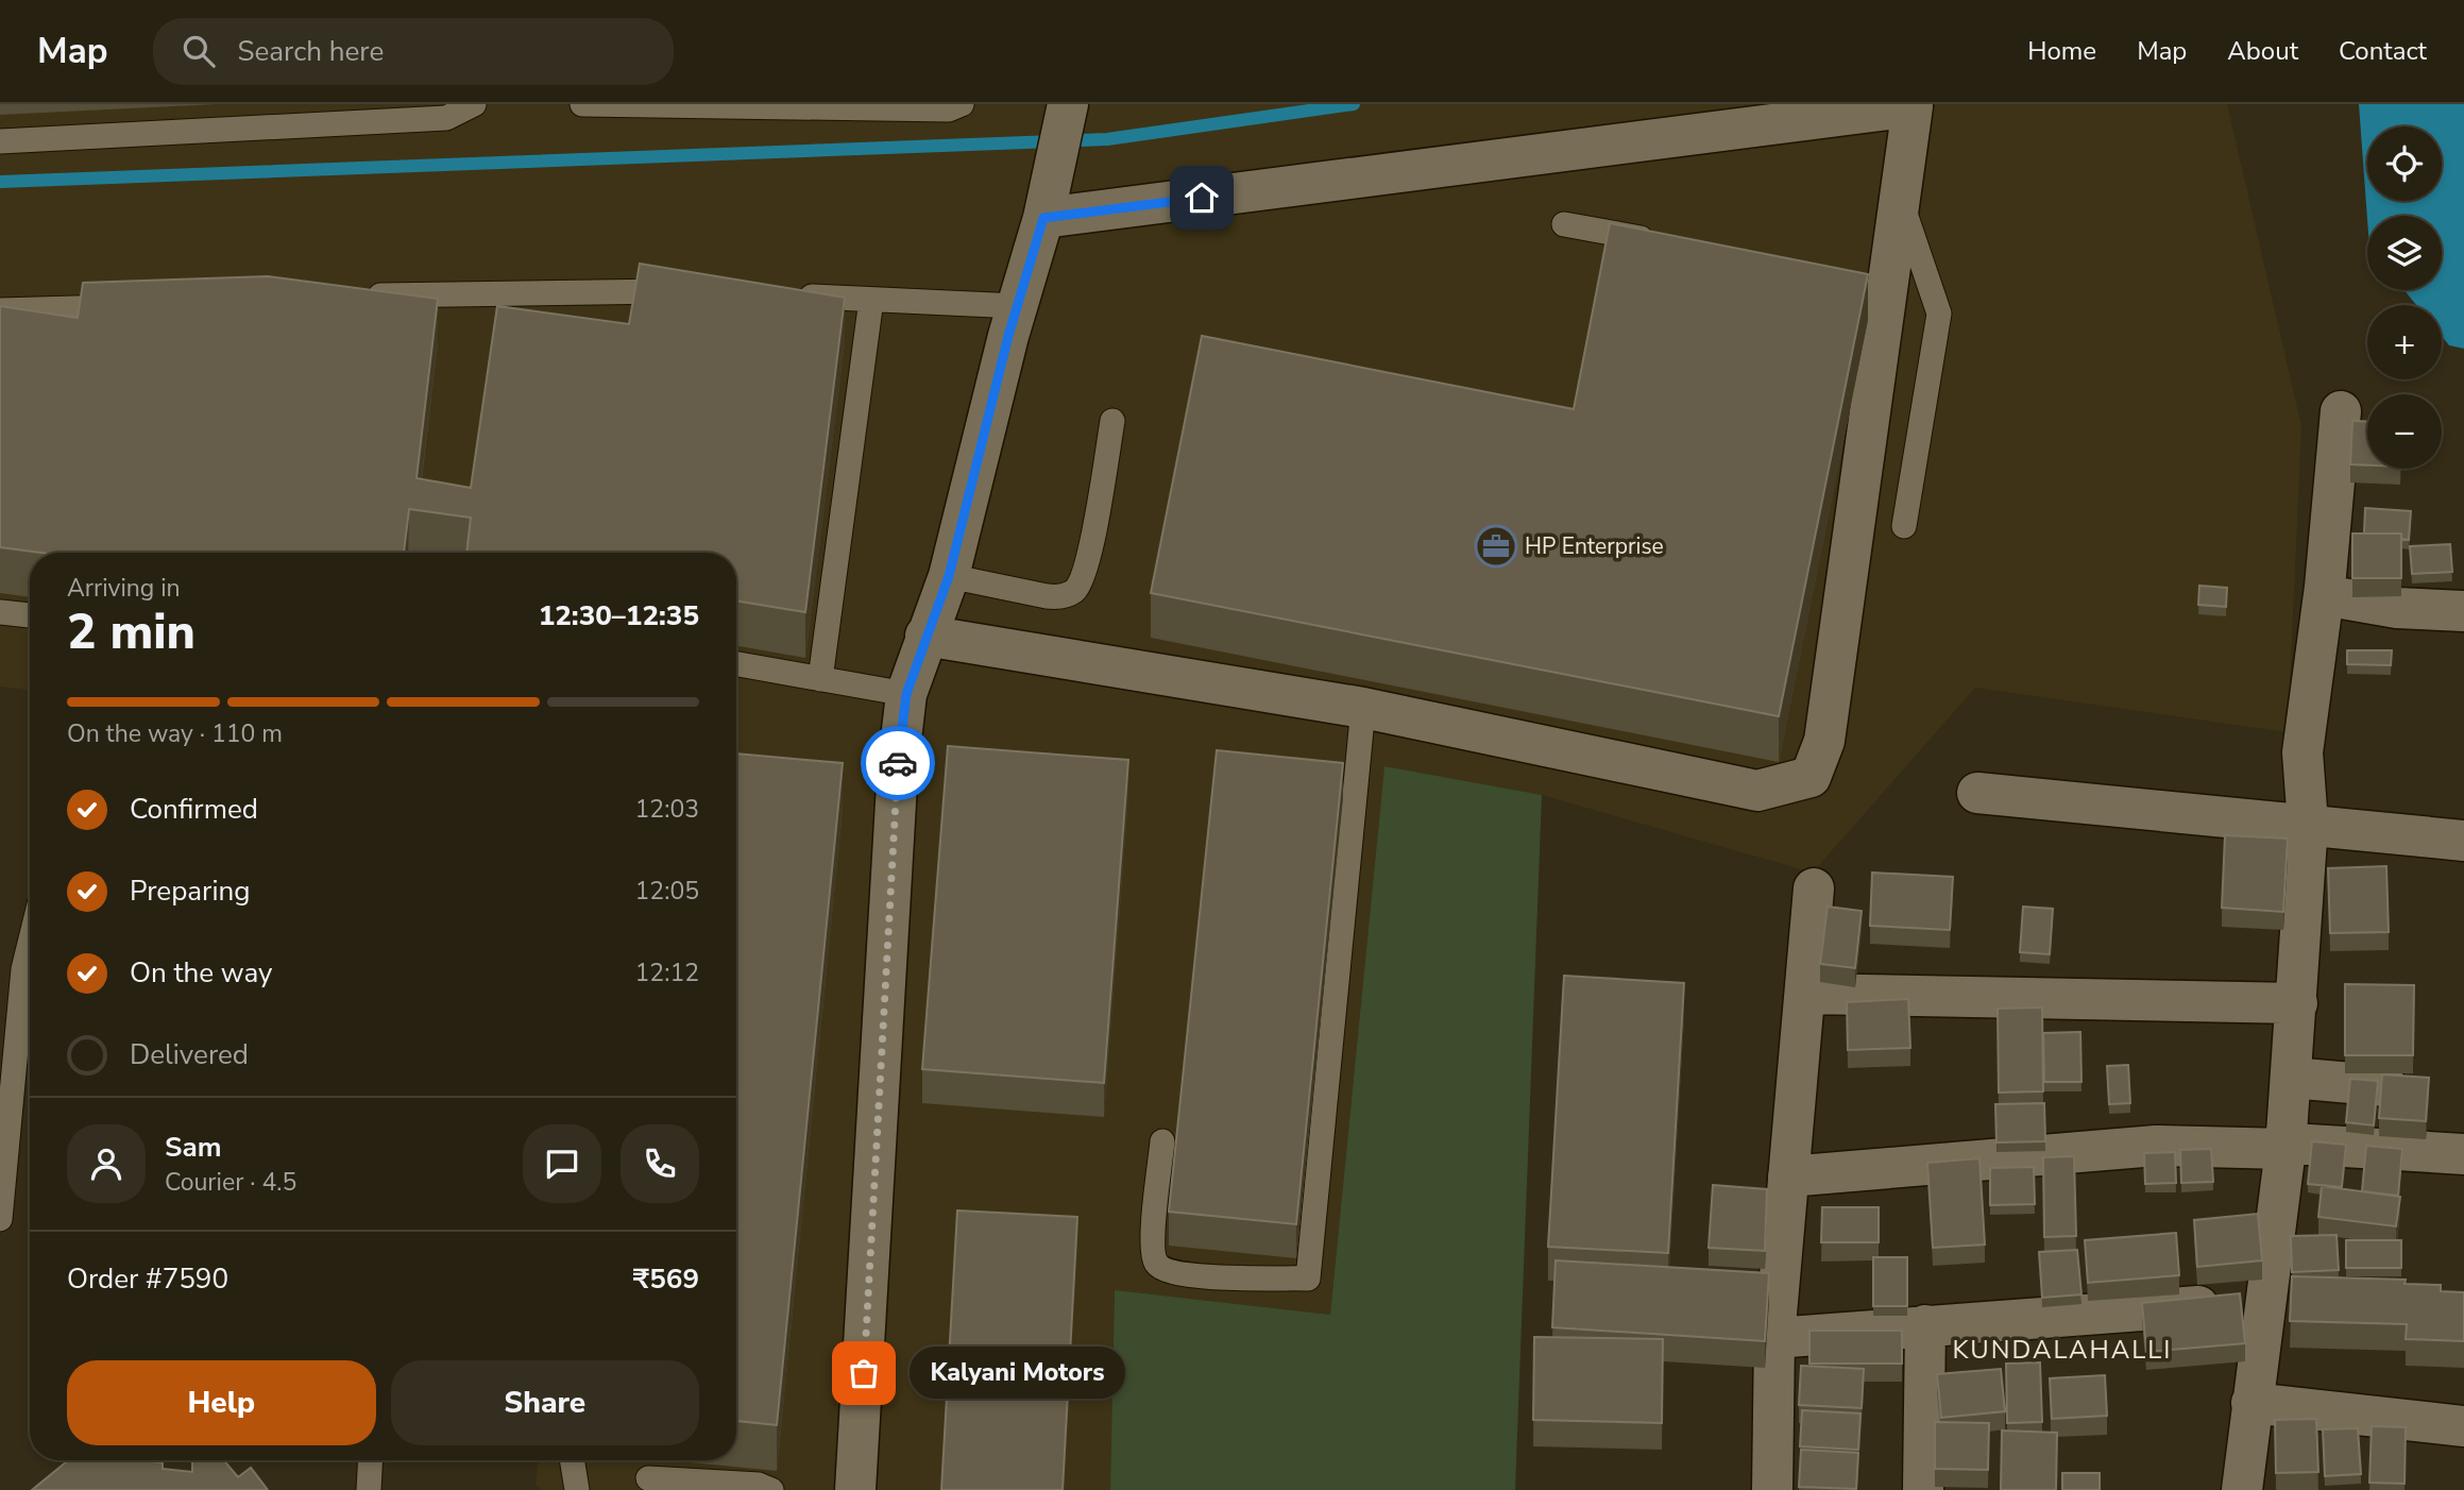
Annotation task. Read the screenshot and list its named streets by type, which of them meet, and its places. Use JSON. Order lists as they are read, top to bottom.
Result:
{
  "districts": ["KUNDALAHALLI"],
  "places": {
    "office": ["HP Enterprise"],
    "other": ["Kalyani Motors"]
  },
  "page": {
    "header": "Map",
    "search": "Search here",
    "nav": [
      "Home",
      "Map",
      "About",
      "Contact"
    ],
    "map_buttons": ["+", "−"],
    "heading": ["2 min", "Arriving in", "12:30–12:35"],
    "panel": [
      "Sam",
      "Courier · 4.5",
      "Order #7590",
      "₹569"
    ],
    "bar": "On the way · 110 m",
    "list": [
      ["Confirmed", "12:03"],
      ["Preparing", "12:05"],
      ["On the way", "12:12"],
      "Delivered"
    ],
    "buttons": ["Help", "Share"],
    "bubble": "Kalyani Motors"
  }
}
